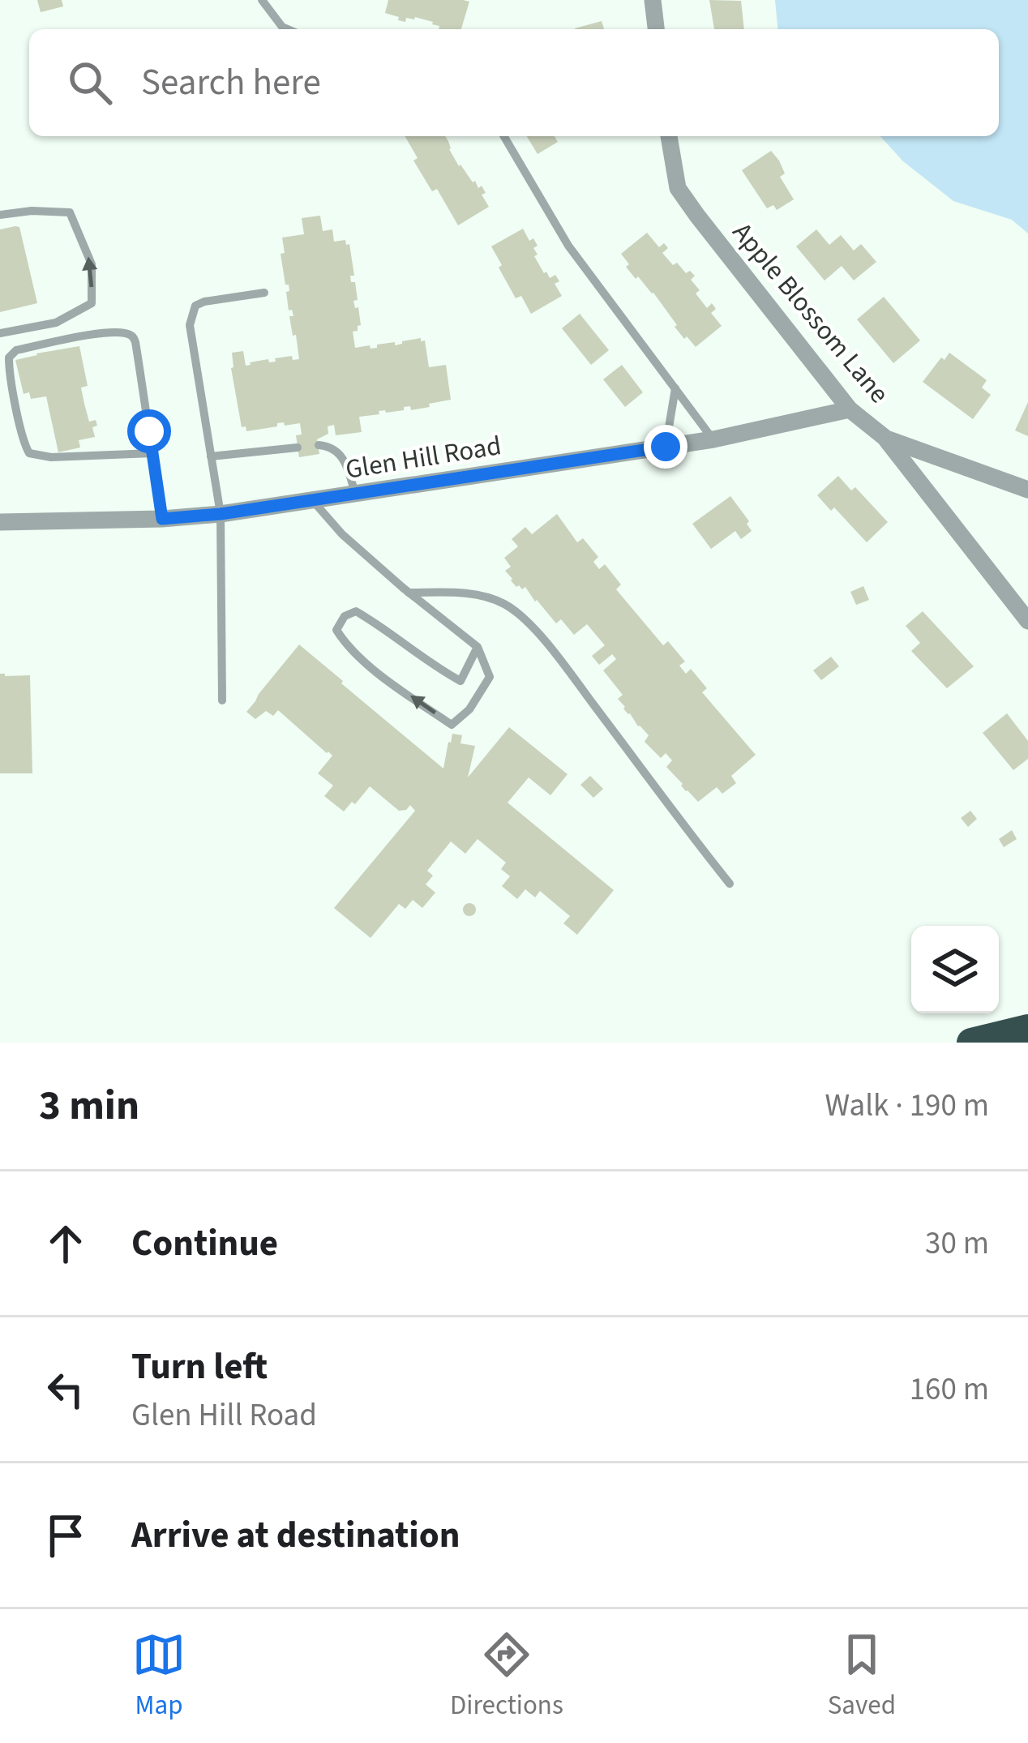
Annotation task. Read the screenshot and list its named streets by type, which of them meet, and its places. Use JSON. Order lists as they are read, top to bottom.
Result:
{
  "streets": {
    "street": ["Apple Blossom Lane", "Glen Hill Road"]
  },
  "crossings": [
    ["Apple Blossom Lane", "Glen Hill Road"]
  ],
  "page": {
    "search": "Search here",
    "heading": ["3 min", "Walk · 190 m"],
    "list": [
      ["Continue", "30 m"],
      ["Turn left", "Glen Hill Road", "160 m"],
      "Arrive at destination"
    ],
    "nav": ["Map", "Directions", "Saved"]
  }
}
